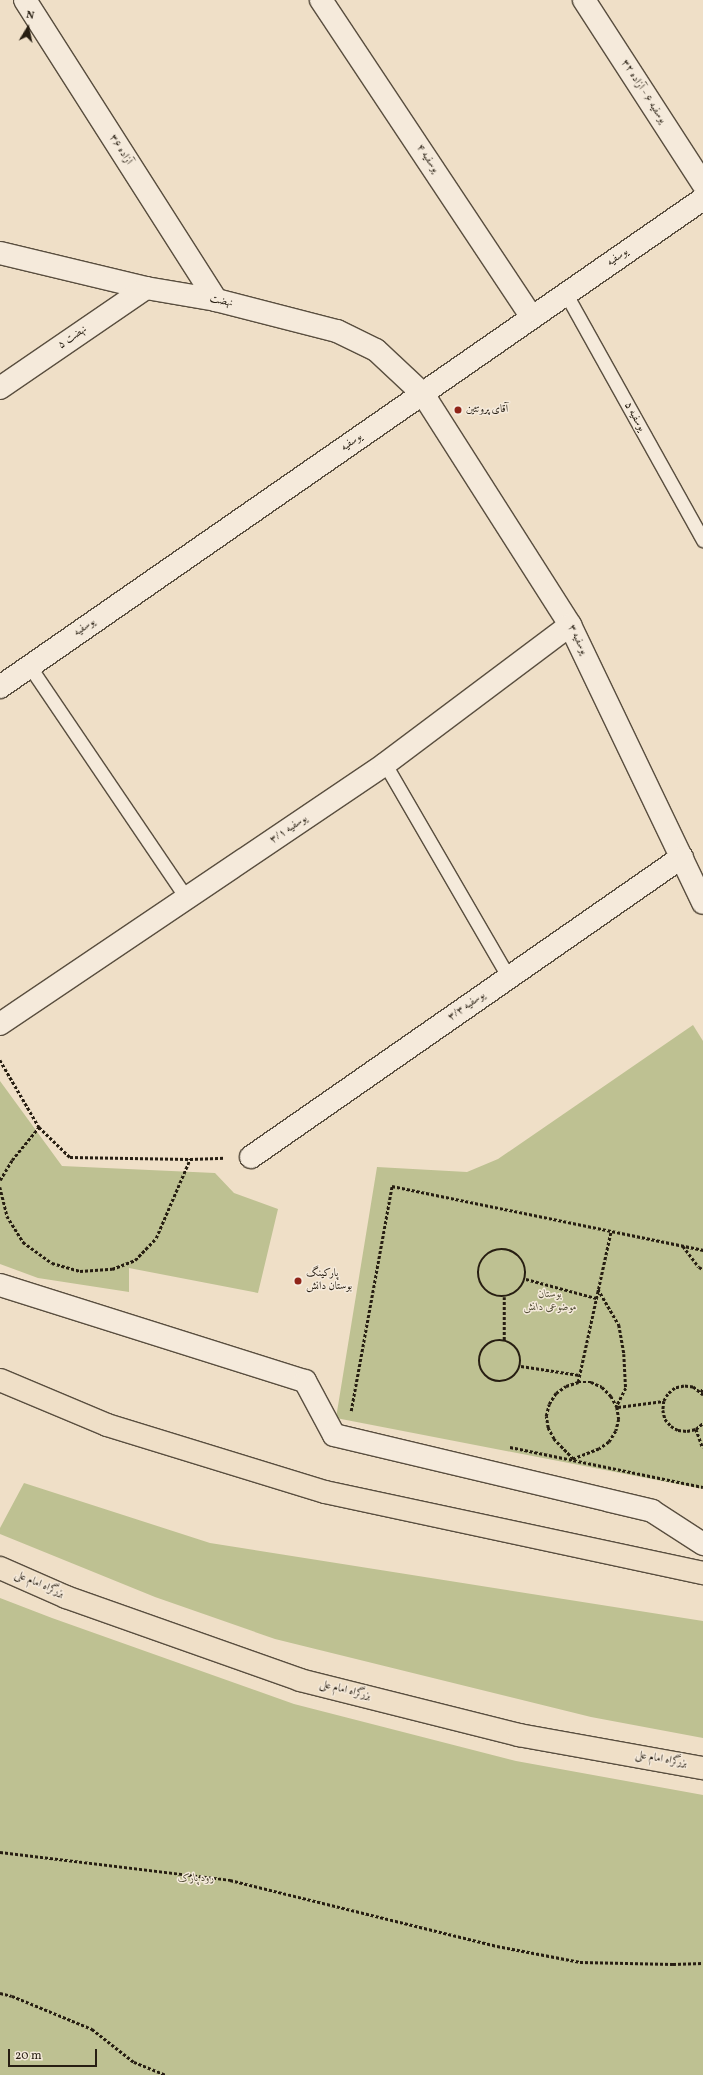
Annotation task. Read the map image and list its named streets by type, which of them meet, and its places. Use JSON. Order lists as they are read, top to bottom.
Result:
{
  "streets": {
    "highway": ["بزرگراه امام علی"],
    "street": [
      "یوسفیه ۶ - آزاده ۳۲",
      "آزاده ۳۶",
      "یوسفیه ۴",
      "یوسفیه",
      "نهضت",
      "نهضت ۵",
      "یوسفیه ۳",
      "یوسفیه ۳/۱",
      "یوسفیه ۳/۳"
    ],
    "lane": ["یوسفیه ۵"]
  },
  "crossings": [
    ["آزاده ۳۶", "نهضت"],
    ["یوسفیه ۴", "یوسفیه"],
    ["یوسفیه", "نهضت"],
    ["یوسفیه", "یوسفیه ۵"],
    ["یوسفیه", "یوسفیه ۳"],
    ["نهضت", "نهضت ۵"],
    ["نهضت", "یوسفیه ۳"],
    ["یوسفیه ۳", "یوسفیه ۳/۱"],
    ["یوسفیه ۳", "یوسفیه ۳/۳"]
  ],
  "parks": ["بوستان موضوعی دانش", "رود پارک"],
  "places": ["آقای پروتئین", "پارکینگ بوستان دانش"],
  "scale_bar": "20 m",
  "north": "top"
}
